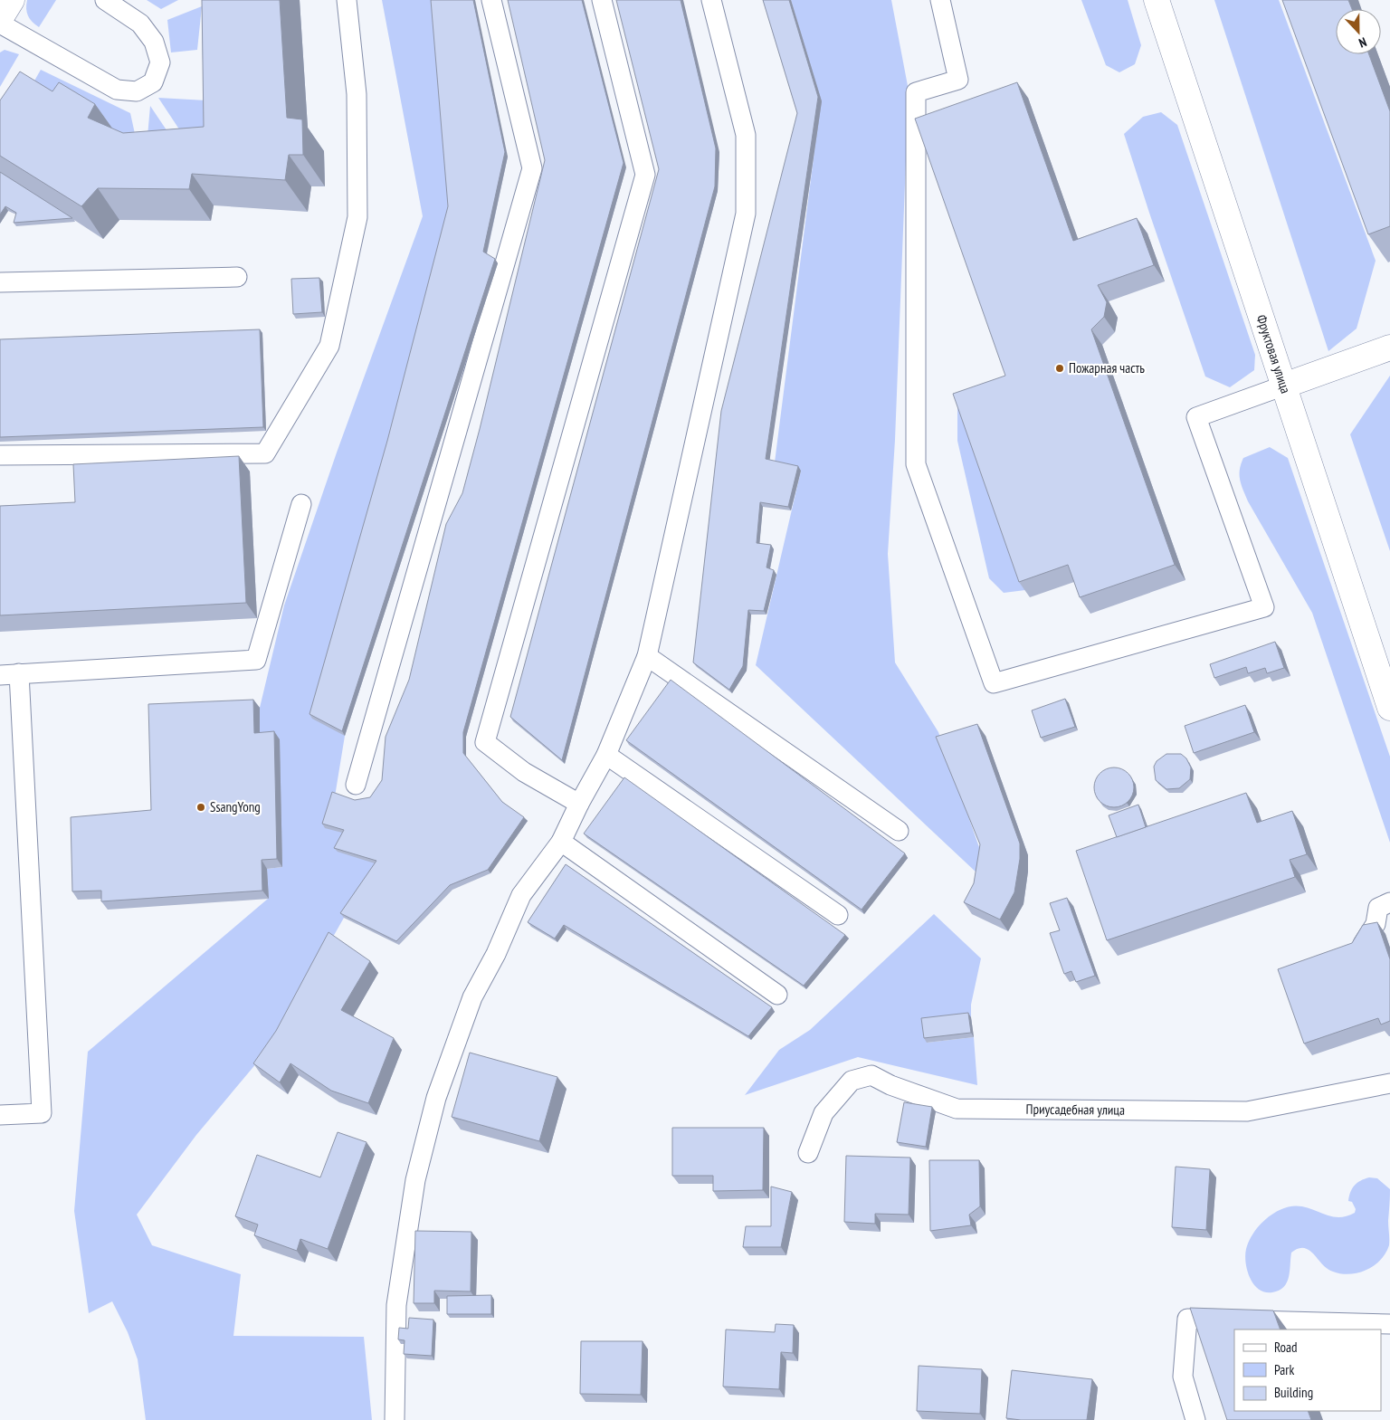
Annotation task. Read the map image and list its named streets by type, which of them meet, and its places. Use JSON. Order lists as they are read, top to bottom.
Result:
{
  "streets": {
    "street": ["Фруктовая улица"],
    "lane": ["Приусадебная улица"]
  },
  "places": ["Пожарная часть", "SsangYong"],
  "legend": ["Road", "Park", "Building"],
  "north": "bottom"
}
